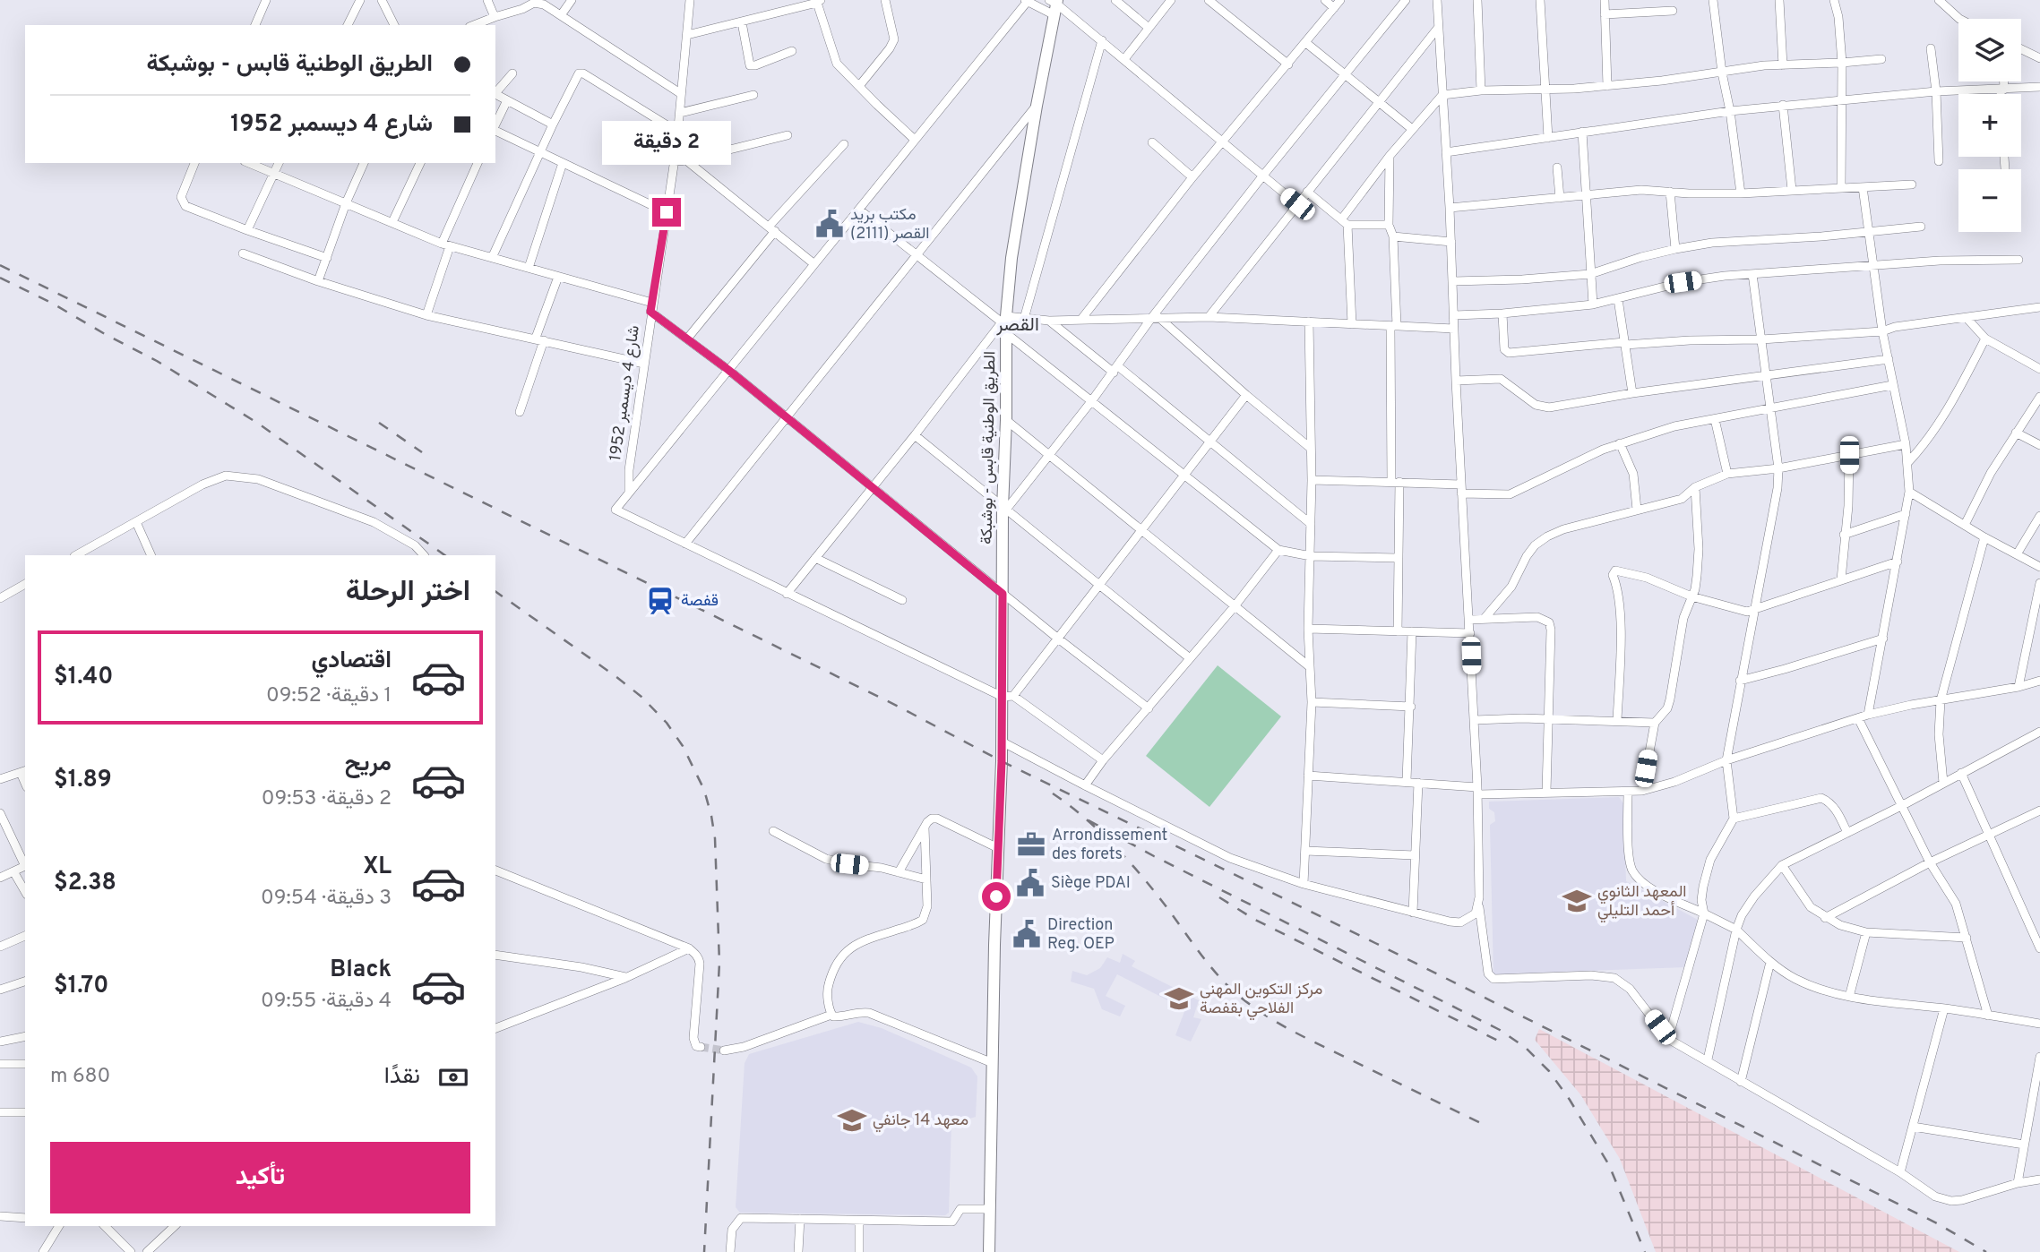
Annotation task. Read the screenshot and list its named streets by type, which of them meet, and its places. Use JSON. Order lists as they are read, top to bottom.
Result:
{
  "streets": {
    "main road": ["الطريق الوطنية قابس - بوشبكة"],
    "street": ["شارع 4 ديسمبر 1952"]
  },
  "districts": ["القصر"],
  "places": {
    "public building": ["مكتب بريد القصر (2111)", "Siège PDAI", "Direction Reg. OEP"],
    "station": ["قفصة"],
    "office": ["Arrondissement des forets"],
    "school or university": ["المعهد الثانوي أحمد التليلي", "مركز التكوين المهني الفلاحي بقفصة", "معهد 14 جانفي"]
  },
  "page": {
    "map_buttons": ["+", "−"],
    "banner": ["الطريق الوطنية قابس - بوشبكة", "شارع 4 ديسمبر 1952"],
    "bubble": "2 دقيقة",
    "heading": "اختر الرحلة",
    "list": [
      {
        "name": "اقتصادي",
        "note": "1 دقيقة · 09:52",
        "value": "$1.40"
      },
      {
        "name": "مريح",
        "note": "2 دقيقة · 09:53",
        "value": "$1.89"
      },
      {
        "name": "XL",
        "note": "3 دقيقة · 09:54",
        "value": "$2.38"
      },
      {
        "name": "Black",
        "note": "4 دقيقة · 09:55",
        "value": "$1.70"
      }
    ],
    "pay": ["نقدًا", "680 m"],
    "buttons": "تأكيد"
  }
}
